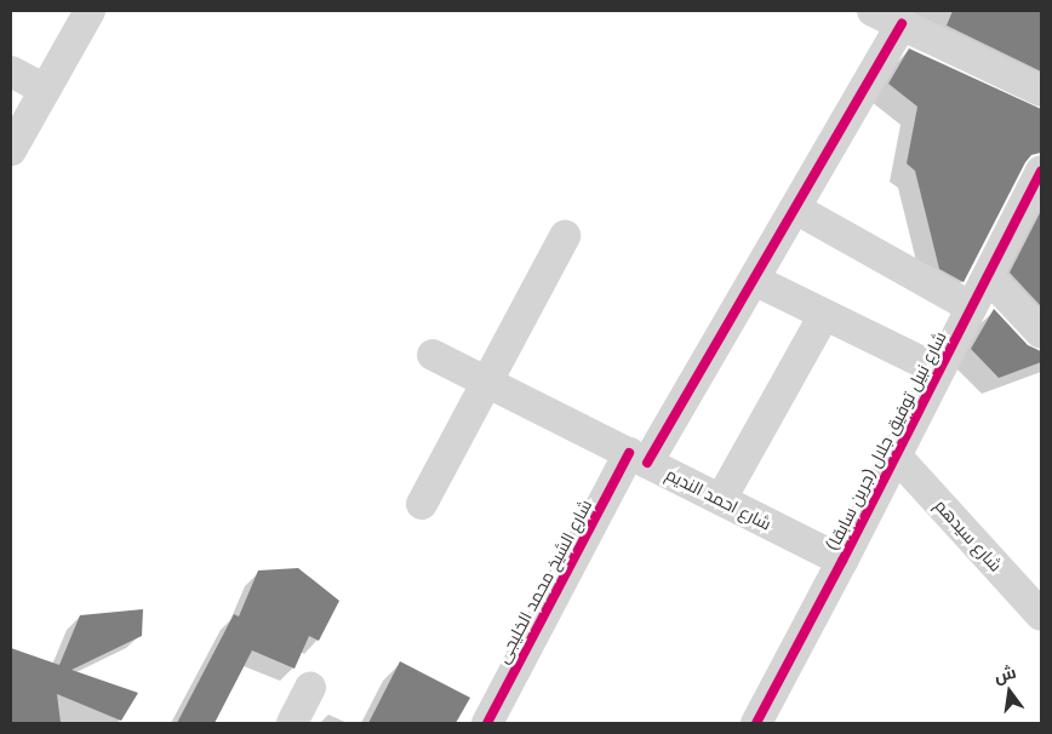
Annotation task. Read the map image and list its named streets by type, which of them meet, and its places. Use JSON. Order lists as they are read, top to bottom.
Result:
{
  "streets": {
    "street": [
      "شارع نبيل توفيق جلال (جرين سابقا)",
      "شارع احمد النديم",
      "شارع سيدهم",
      "شارع الشيخ محمد الخليجى"
    ]
  },
  "crossings": [
    ["شارع نبيل توفيق جلال (جرين سابقا)", "شارع احمد النديم"],
    ["شارع نبيل توفيق جلال (جرين سابقا)", "شارع سيدهم"],
    ["شارع احمد النديم", "شارع الشيخ محمد الخليجى"]
  ],
  "north": "top"
}
